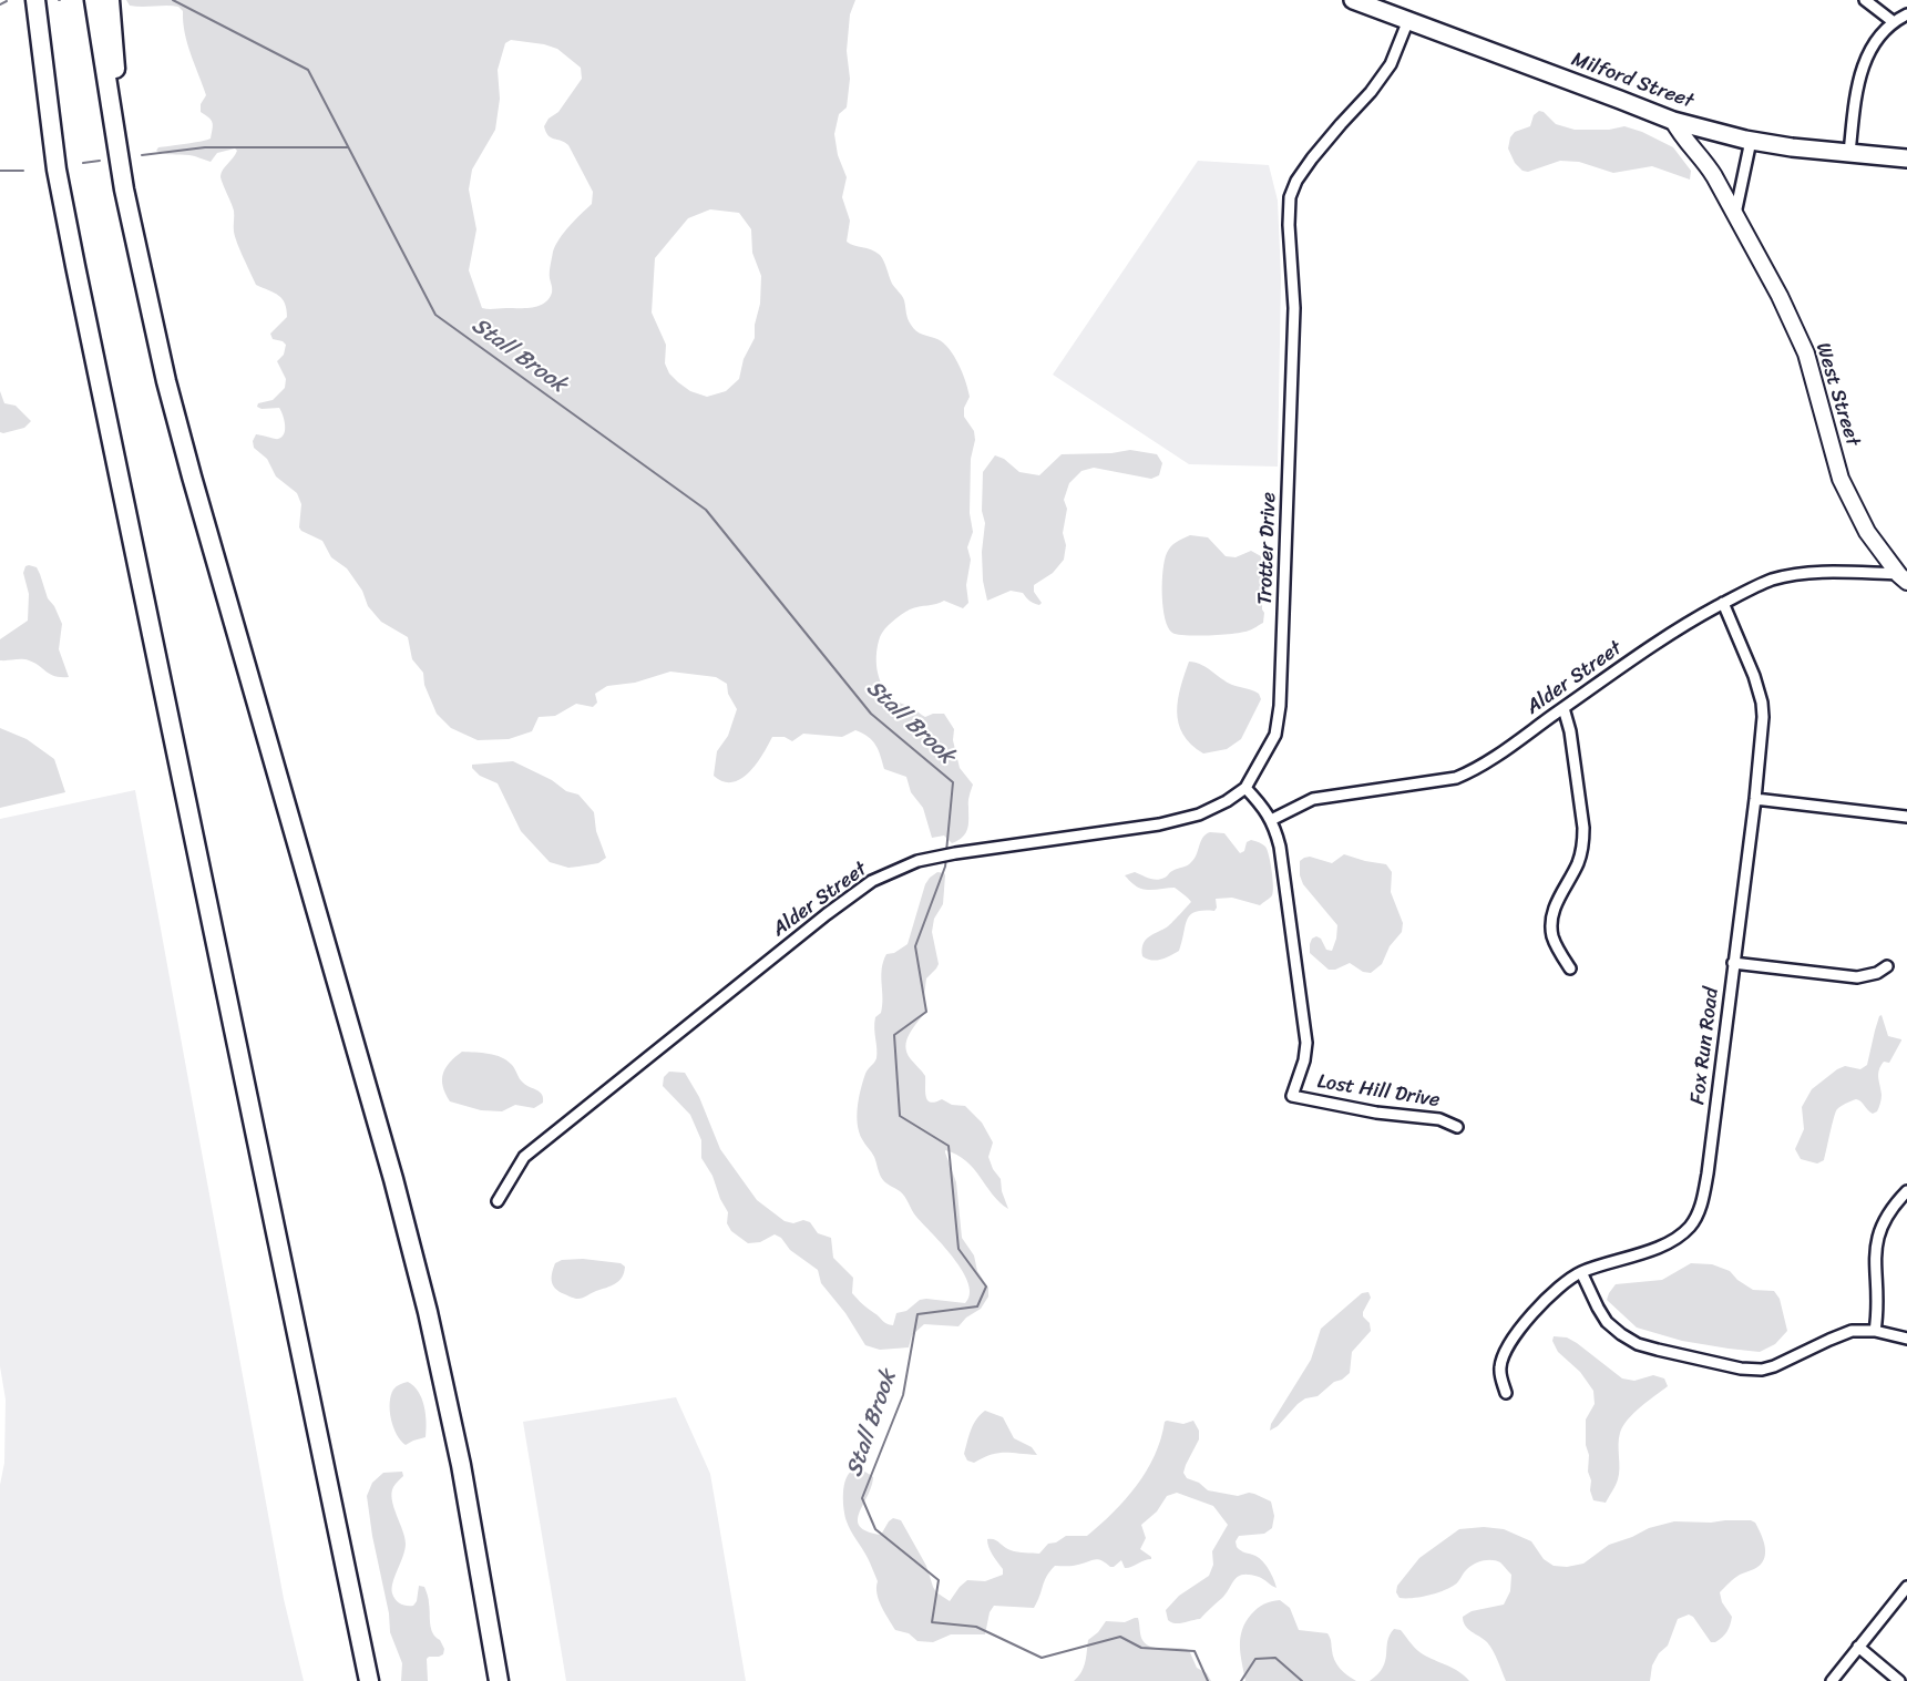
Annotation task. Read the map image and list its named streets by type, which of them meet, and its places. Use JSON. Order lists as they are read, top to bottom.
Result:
{
  "streets": {
    "main road": ["Milford Street"],
    "street": [
      "West Street",
      "Trotter Drive",
      "Alder Street",
      "Fox Run Road",
      "Lost Hill Drive"
    ]
  },
  "crossings": [
    ["Milford Street", "West Street"],
    ["Milford Street", "Trotter Drive"],
    ["West Street", "Alder Street"],
    ["Trotter Drive", "Alder Street"],
    ["Alder Street", "Fox Run Road"],
    ["Alder Street", "Lost Hill Drive"]
  ],
  "water": ["Stall Brook"]
}
